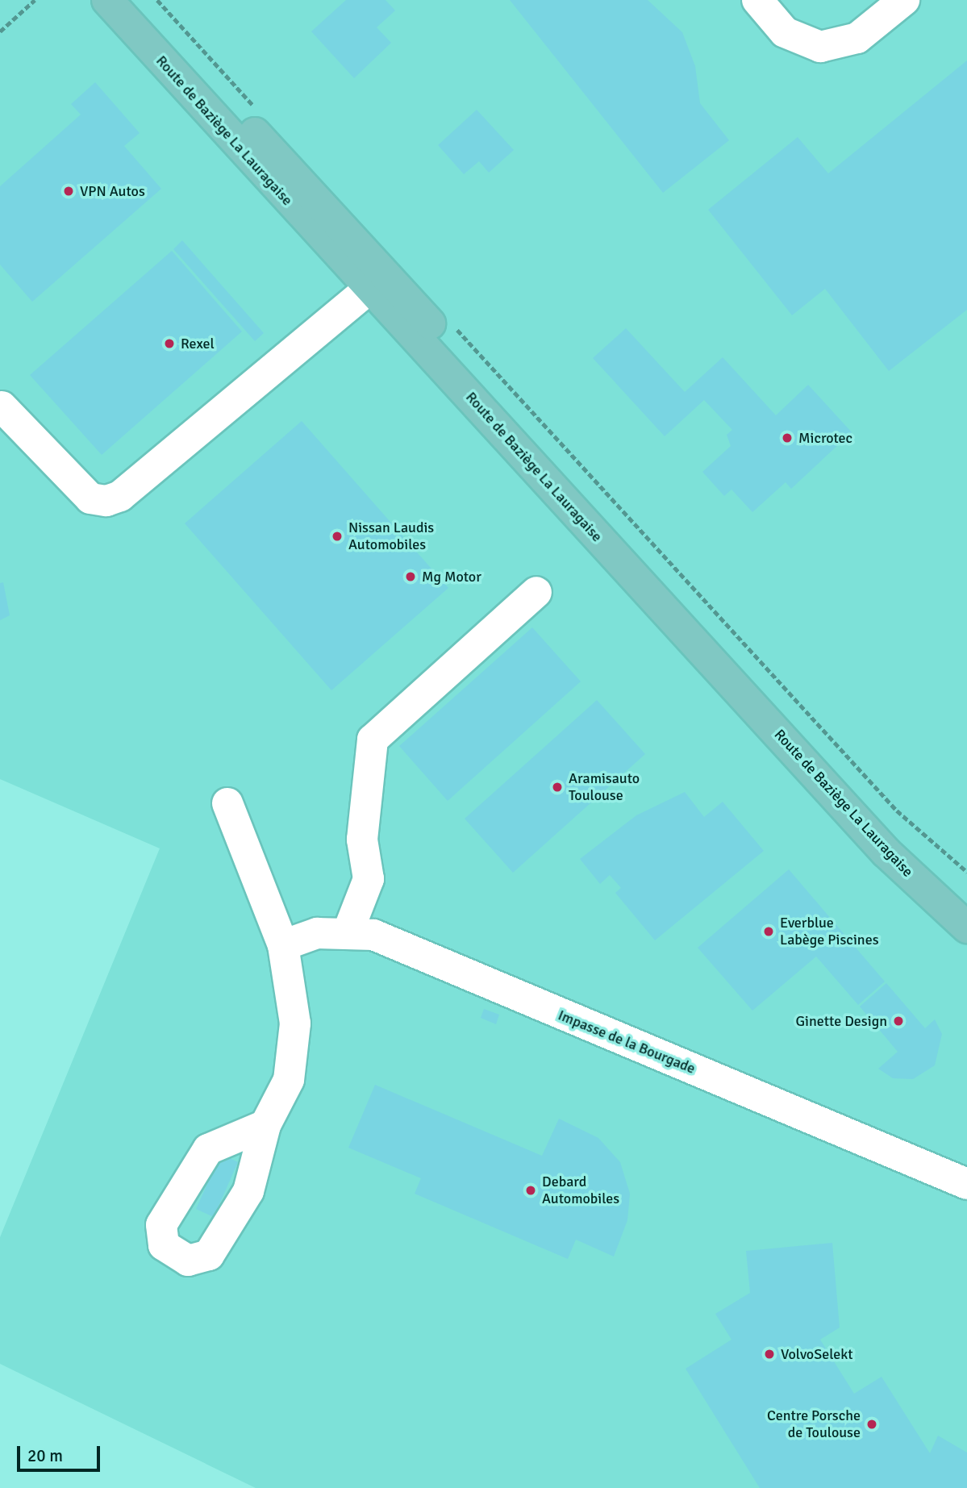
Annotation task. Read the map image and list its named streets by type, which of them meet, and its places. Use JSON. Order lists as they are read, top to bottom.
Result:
{
  "streets": {
    "main road": ["Route de Baziège La Lauragaise"],
    "street": ["Impasse de la Bourgade"]
  },
  "places": [
    "VPN Autos",
    "Rexel",
    "Microtec",
    "Nissan Laudis Automobiles",
    "Mg Motor",
    "Aramisauto Toulouse",
    "Everblue Labège Piscines",
    "Ginette Design",
    "Debard Automobiles",
    "VolvoSelekt",
    "Centre Porsche de Toulouse"
  ],
  "scale_bar": "20 m"
}
